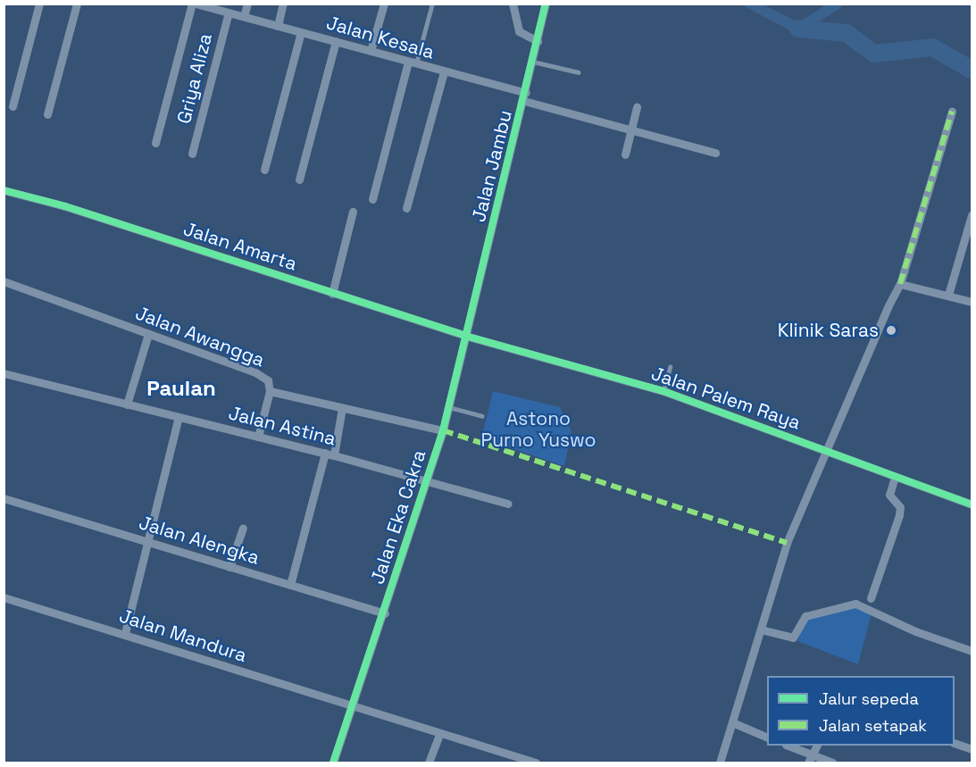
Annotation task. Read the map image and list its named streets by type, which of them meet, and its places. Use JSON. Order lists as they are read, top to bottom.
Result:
{
  "streets": {
    "street": [
      "Jalan Kesala",
      "Griya Aliza",
      "Jalan Jambu",
      "Jalan Amarta",
      "Jalan Awangga",
      "Jalan Palem Raya",
      "Jalan Astina",
      "Jalan Eka Cakra",
      "Jalan Alengka",
      "Jalan Mandura"
    ]
  },
  "crossings": [
    ["Jalan Kesala", "Griya Aliza"],
    ["Jalan Kesala", "Jalan Jambu"],
    ["Jalan Jambu", "Jalan Amarta"],
    ["Jalan Jambu", "Jalan Palem Raya"],
    ["Jalan Jambu", "Jalan Eka Cakra"],
    ["Jalan Amarta", "Jalan Palem Raya"],
    ["Jalan Amarta", "Jalan Eka Cakra"],
    ["Jalan Awangga", "Jalan Eka Cakra"],
    ["Jalan Palem Raya", "Jalan Eka Cakra"],
    ["Jalan Astina", "Jalan Eka Cakra"],
    ["Jalan Eka Cakra", "Jalan Alengka"],
    ["Jalan Eka Cakra", "Jalan Mandura"]
  ],
  "districts": ["Paulan"],
  "parks": ["Astono Purno Yuswo"],
  "places": ["Klinik Saras"],
  "legend": ["Jalur sepeda", "Jalan setapak"]
}
